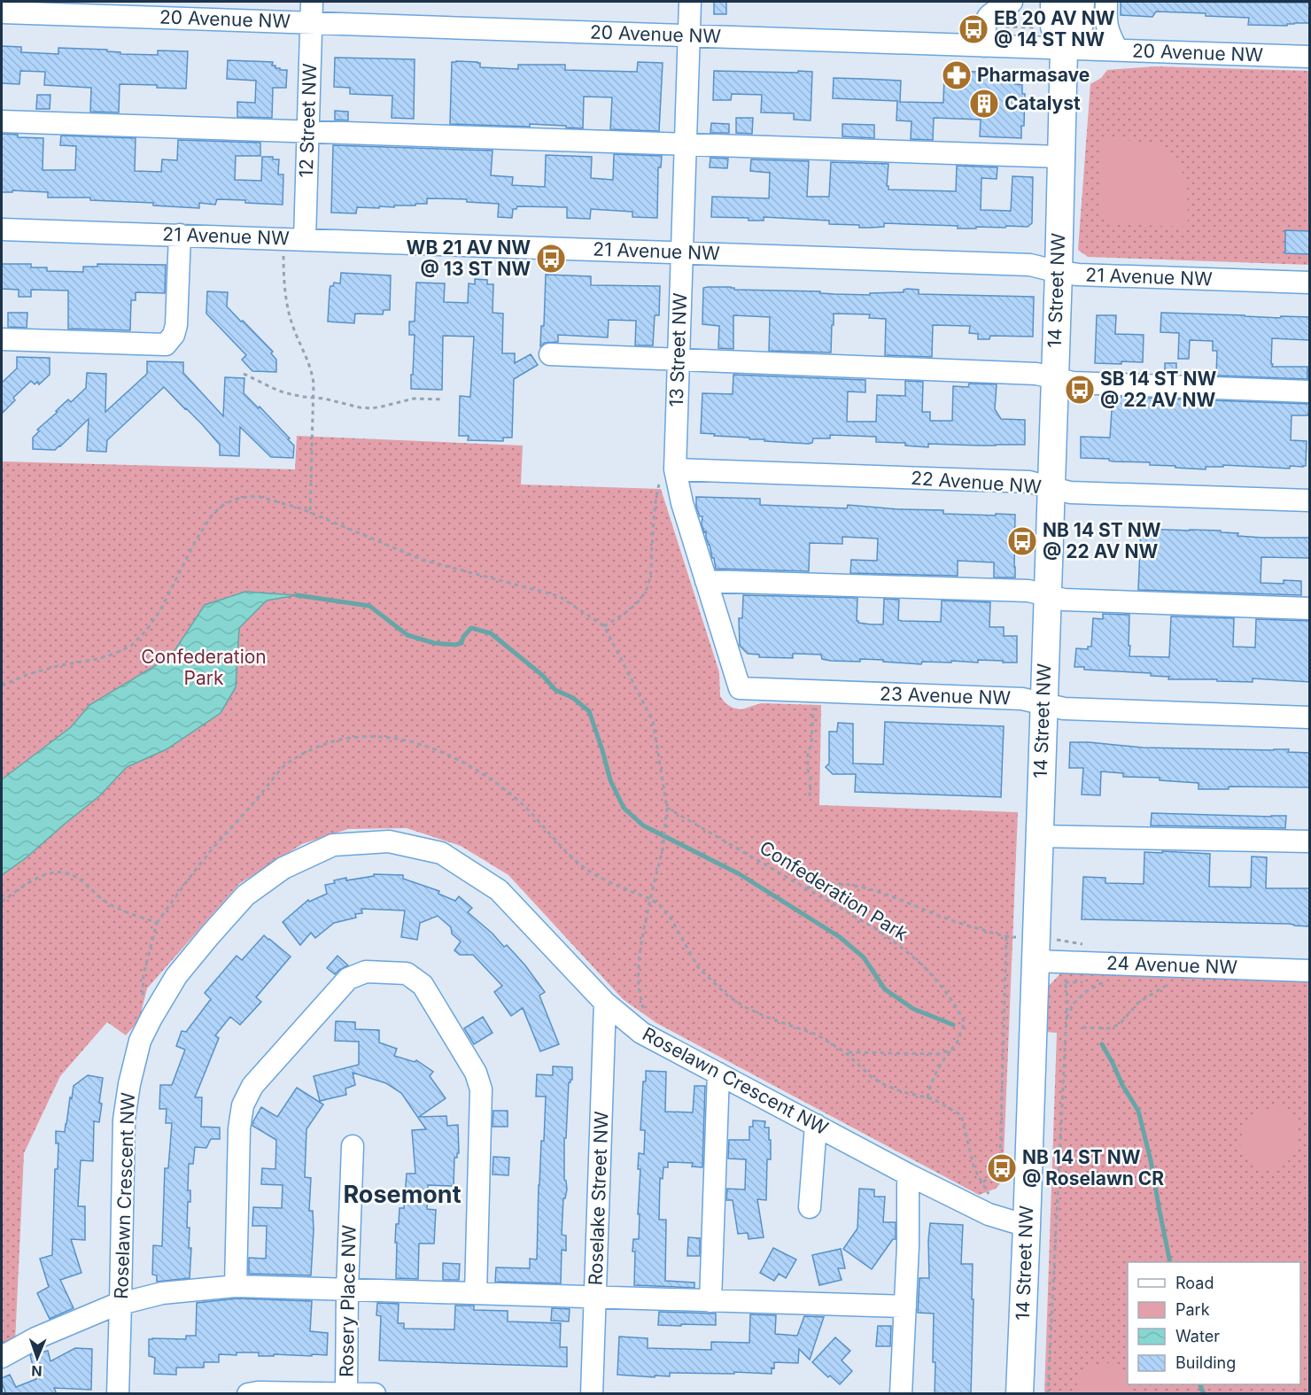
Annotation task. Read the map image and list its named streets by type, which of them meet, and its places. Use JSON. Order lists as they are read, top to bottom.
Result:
{
  "streets": {
    "main road": ["14 Street NW"],
    "street": [
      "20 Avenue NW",
      "12 Street NW",
      "21 Avenue NW",
      "13 Street NW",
      "22 Avenue NW",
      "23 Avenue NW",
      "24 Avenue NW",
      "Roselawn Crescent NW",
      "Roselake Street NW",
      "Rosery Place NW"
    ],
    "path": ["Confederation Park"]
  },
  "crossings": [
    ["20 Avenue NW", "12 Street NW"],
    ["20 Avenue NW", "14 Street NW"],
    ["20 Avenue NW", "13 Street NW"],
    ["12 Street NW", "21 Avenue NW"],
    ["21 Avenue NW", "14 Street NW"],
    ["21 Avenue NW", "13 Street NW"],
    ["14 Street NW", "22 Avenue NW"],
    ["14 Street NW", "23 Avenue NW"],
    ["14 Street NW", "24 Avenue NW"],
    ["14 Street NW", "Roselawn Crescent NW"],
    ["13 Street NW", "22 Avenue NW"],
    ["13 Street NW", "23 Avenue NW"],
    ["Roselawn Crescent NW", "Roselake Street NW"]
  ],
  "districts": ["Rosemont"],
  "parks": ["Confederation Park"],
  "places": {
    "bus stop": [
      "EB 20 AV NW @ 14 ST NW",
      "WB 21 AV NW @ 13 ST NW",
      "SB 14 ST NW @ 22 AV NW",
      "NB 14 ST NW @ 22 AV NW",
      "NB 14 ST NW @ Roselawn CR"
    ],
    "pharmacy": ["Pharmasave"],
    "building": ["Catalyst"]
  },
  "legend": [
    "Road",
    "Park",
    "Water",
    "Building"
  ],
  "north": "bottom"
}
